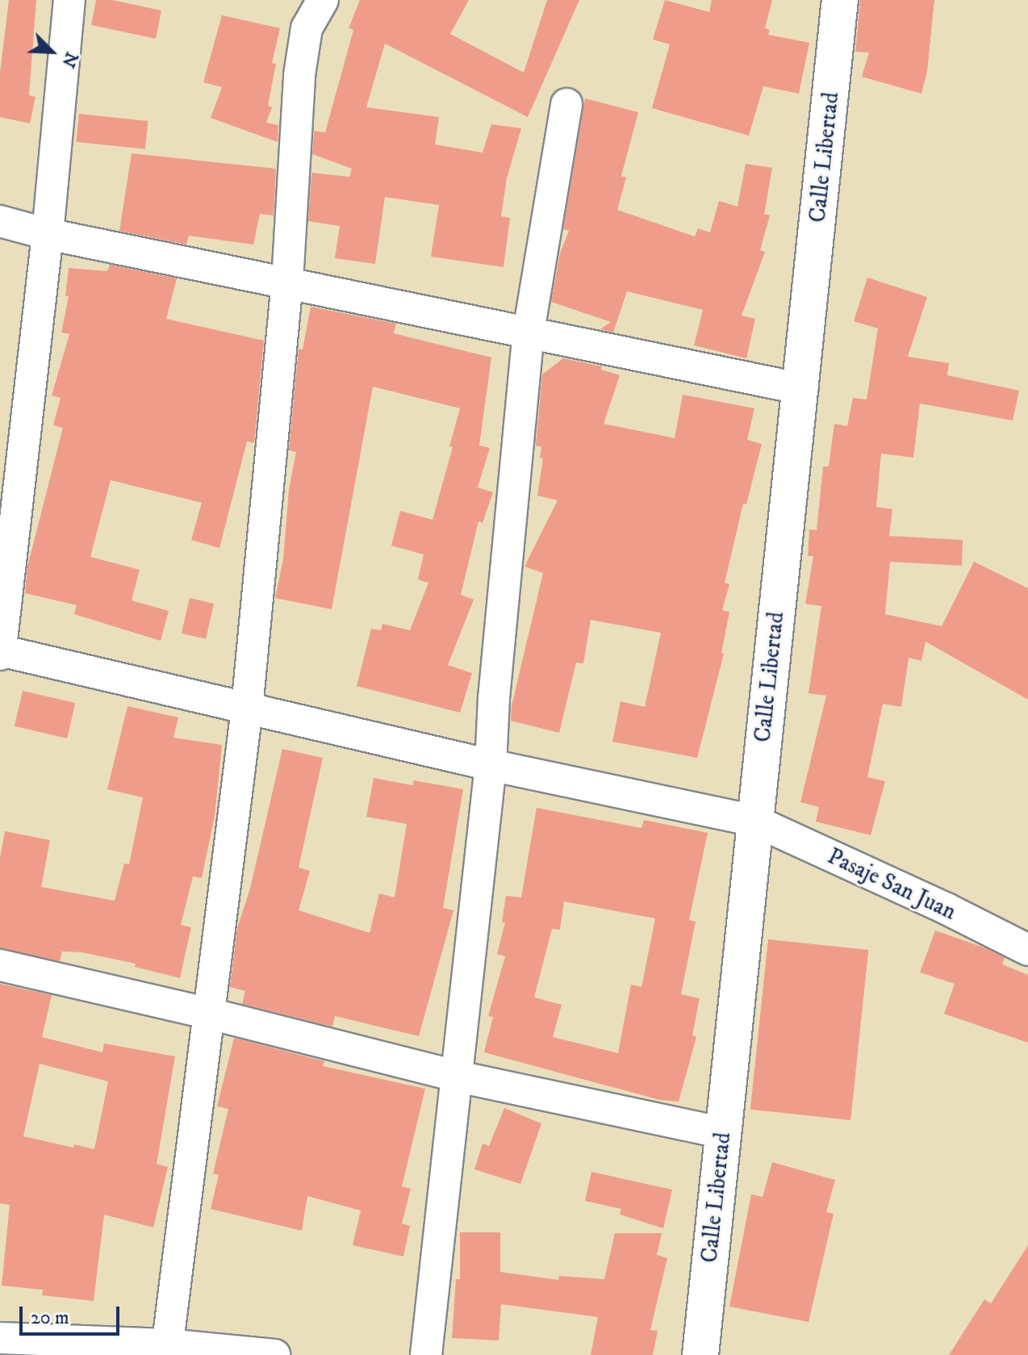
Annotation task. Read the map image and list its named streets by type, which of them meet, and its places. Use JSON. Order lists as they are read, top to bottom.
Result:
{
  "streets": {
    "street": ["Calle Libertad", "Pasaje San Juan"]
  },
  "crossings": [
    ["Calle Libertad", "Pasaje San Juan"]
  ],
  "scale_bar": "20 m",
  "north": "bottom right"
}
